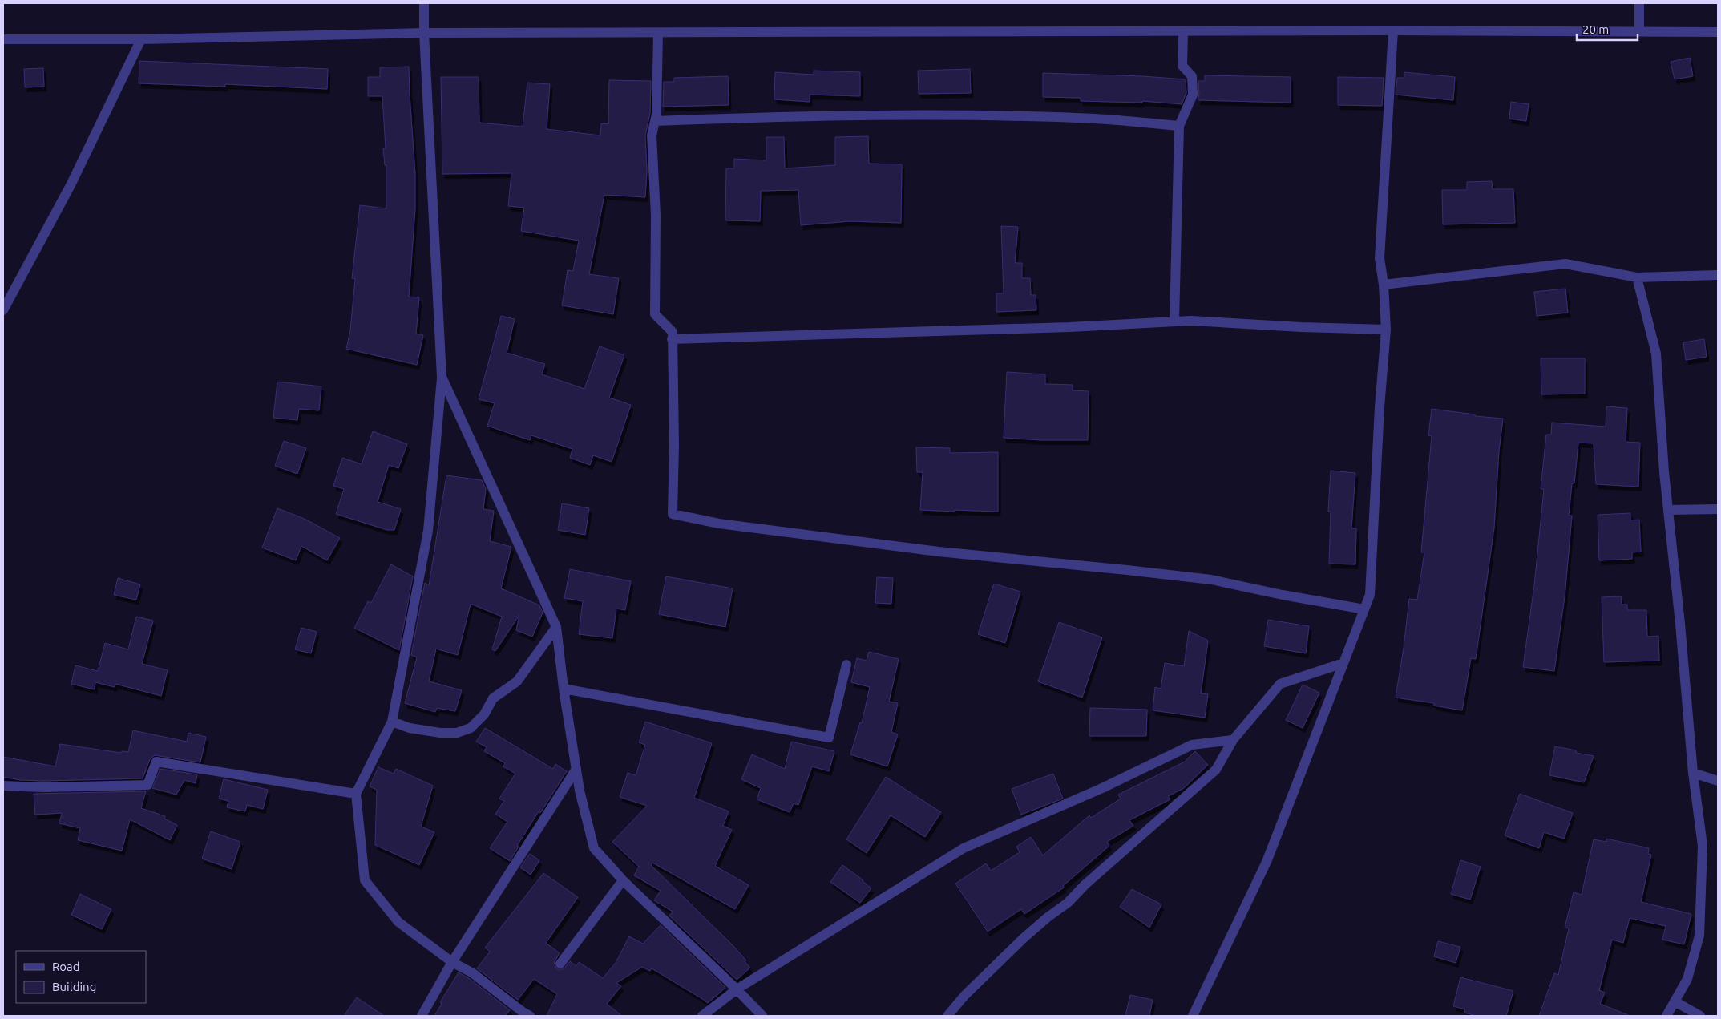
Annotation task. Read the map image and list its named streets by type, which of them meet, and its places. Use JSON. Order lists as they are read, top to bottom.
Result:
{
  "legend": ["Road", "Building"],
  "scale_bar": "20 m"
}
